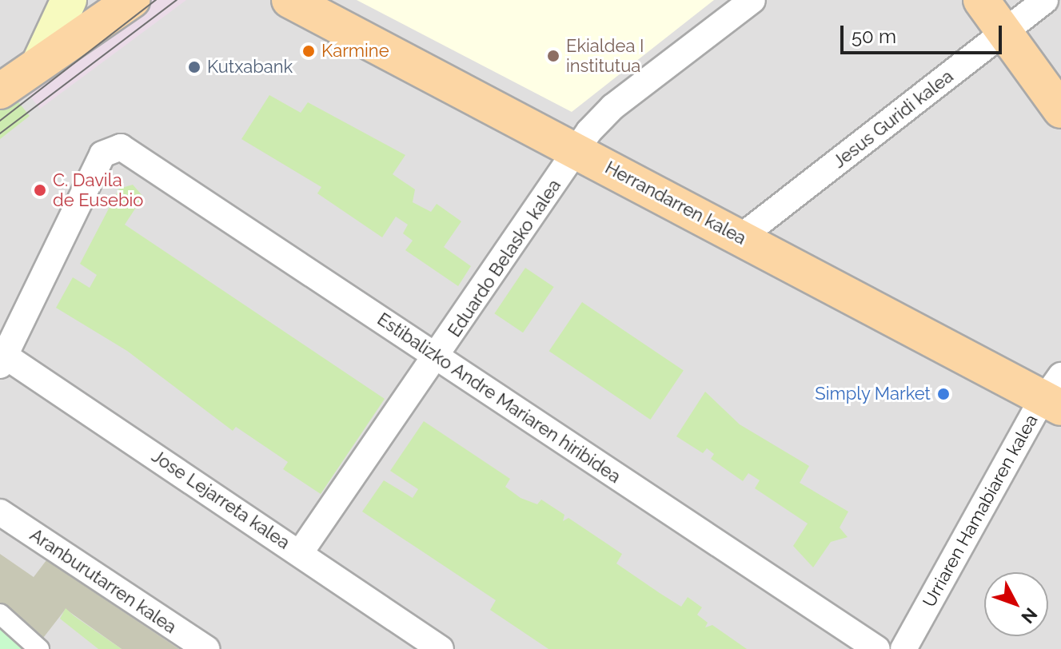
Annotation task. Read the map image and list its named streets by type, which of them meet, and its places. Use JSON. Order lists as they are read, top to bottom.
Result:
{
  "streets": {
    "main road": ["Herrandarren kalea"],
    "street": [
      "Jesus Guridi kalea",
      "Eduardo Belasko kalea",
      "Estibalizko Andre Mariaren hiribidea",
      "Jose Lejarreta kalea",
      "Urriaren Hamabiaren kalea",
      "Aranburutarren kalea"
    ]
  },
  "crossings": [
    ["Jesus Guridi kalea", "Herrandarren kalea"],
    ["Herrandarren kalea", "Eduardo Belasko kalea"],
    ["Herrandarren kalea", "Urriaren Hamabiaren kalea"],
    ["Eduardo Belasko kalea", "Estibalizko Andre Mariaren hiribidea"],
    ["Eduardo Belasko kalea", "Jose Lejarreta kalea"],
    ["Estibalizko Andre Mariaren hiribidea", "Jose Lejarreta kalea"]
  ],
  "places": [
    "Karmine",
    "Ekialdea I institutua",
    "Kutxabank",
    "C. Davila de Eusebio",
    "Simply Market"
  ],
  "scale_bar": "50 m",
  "north": "bottom right"
}
